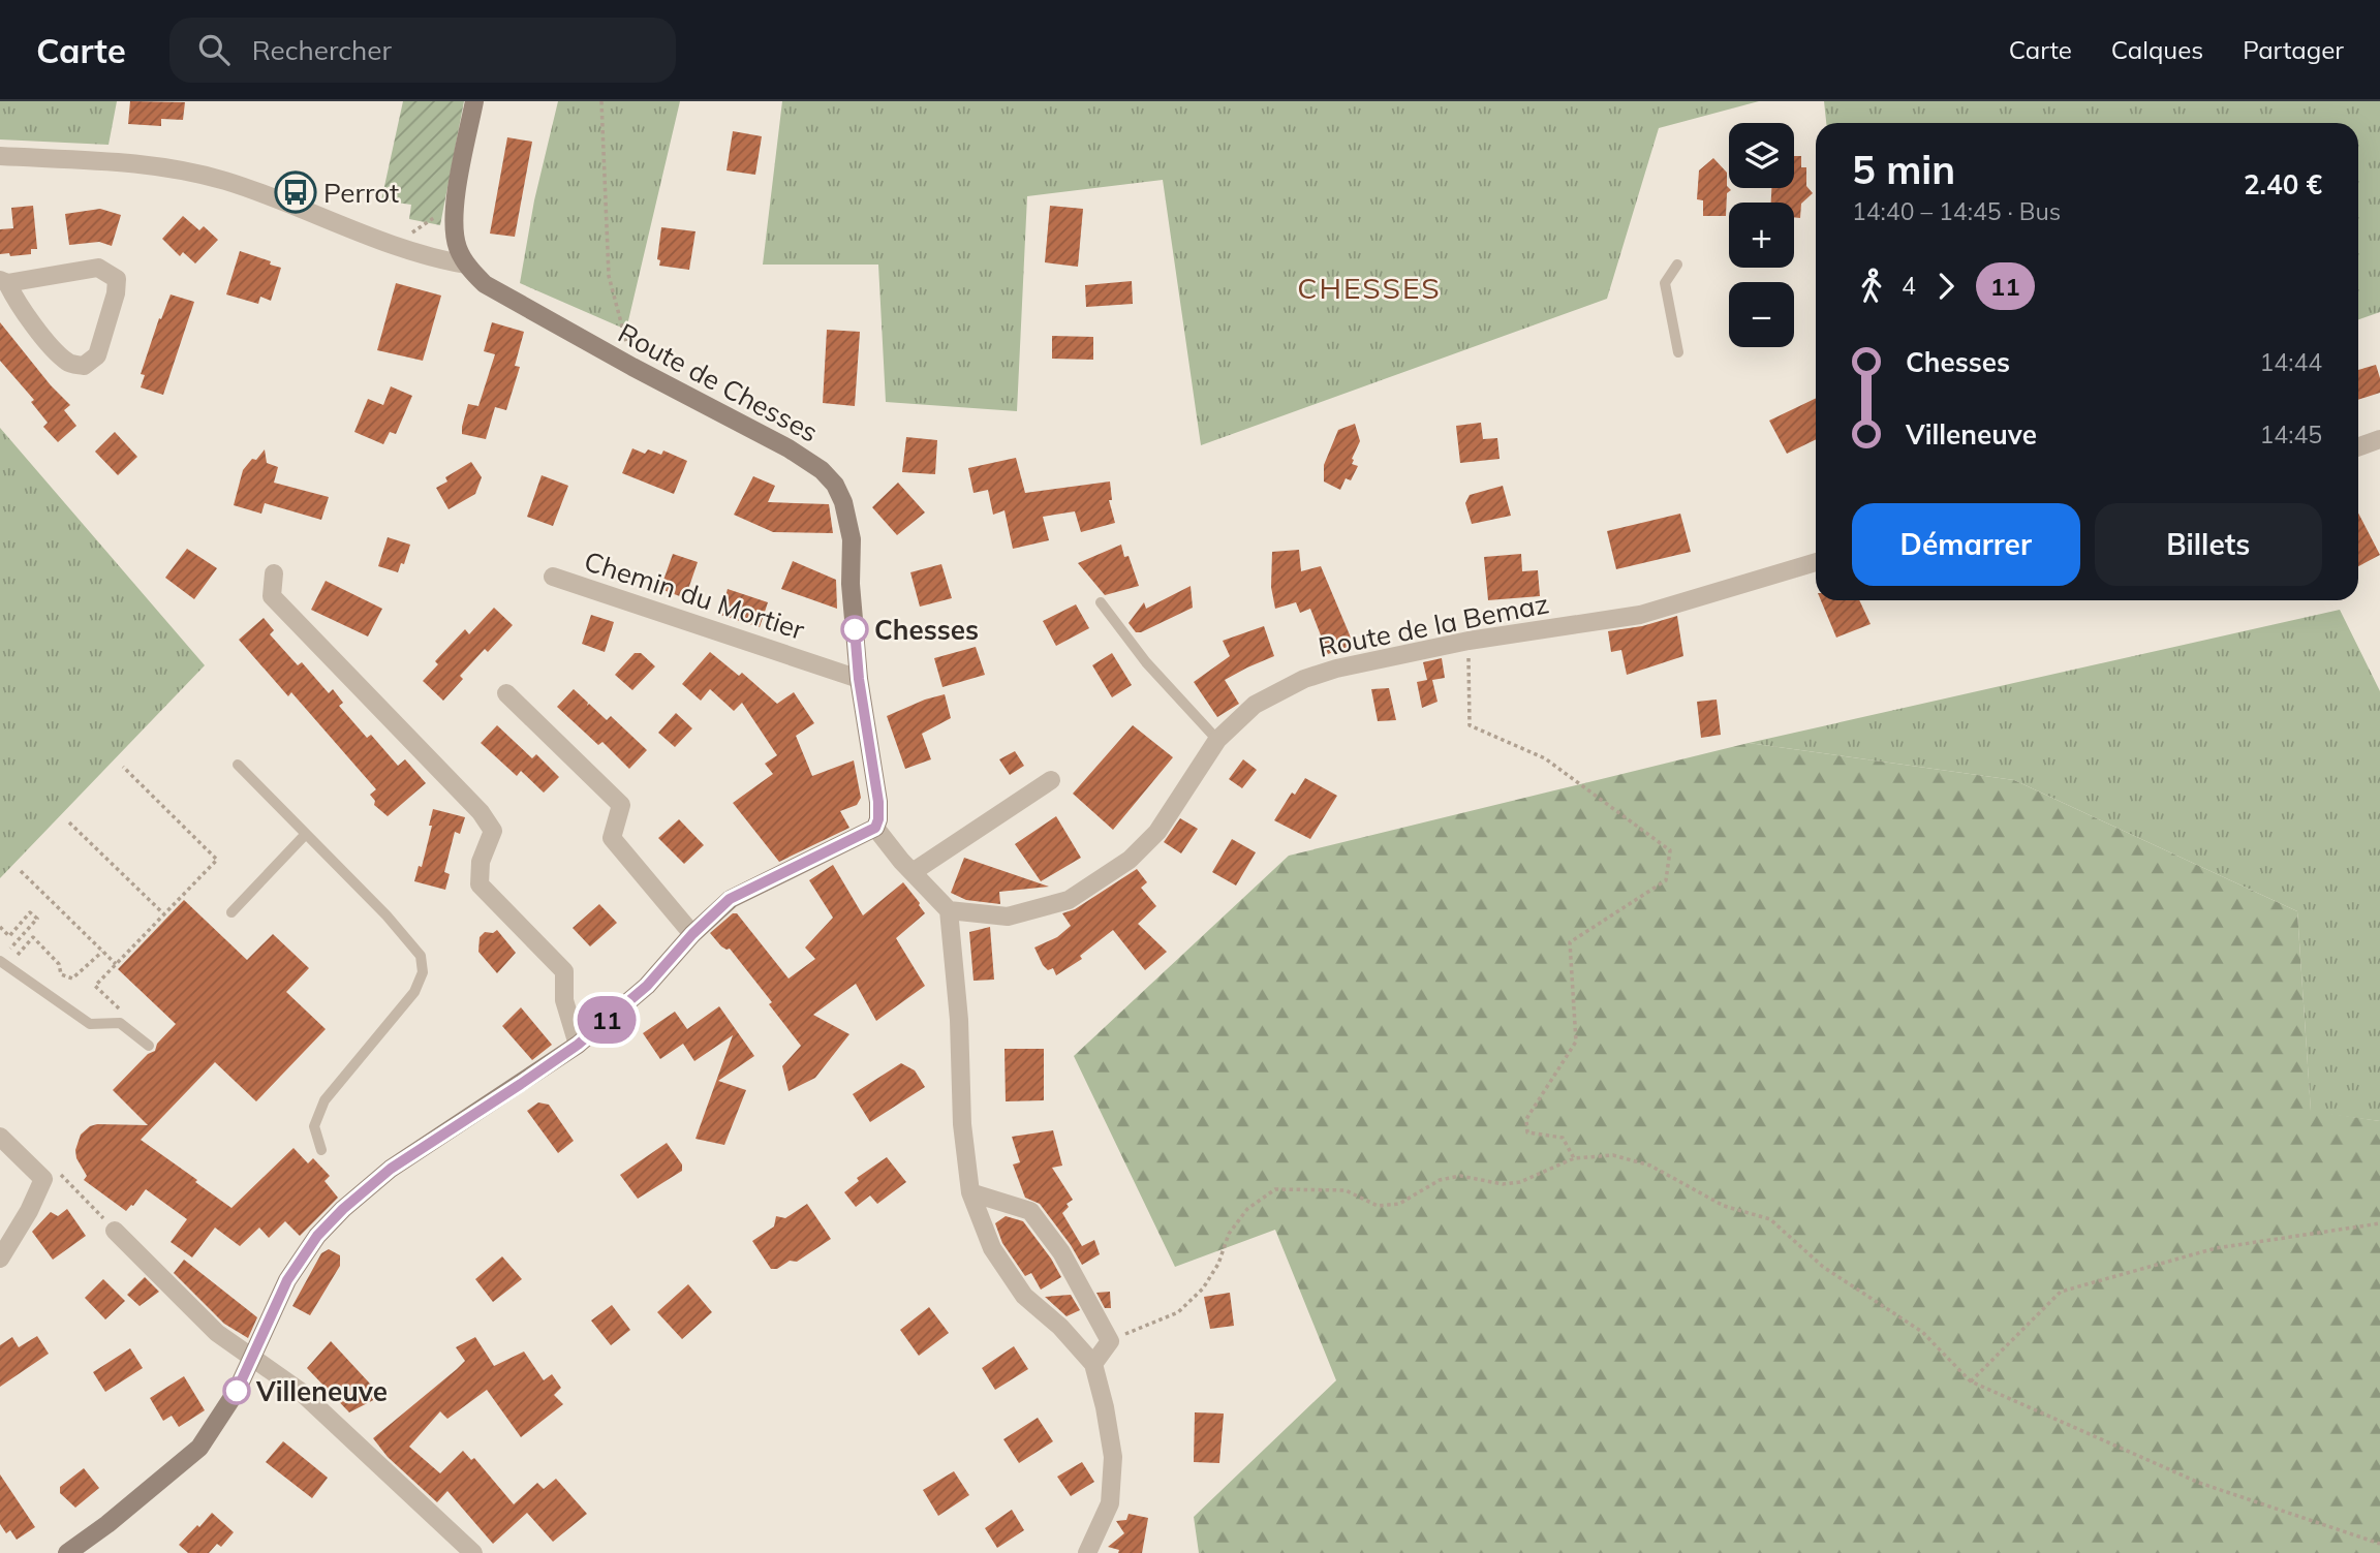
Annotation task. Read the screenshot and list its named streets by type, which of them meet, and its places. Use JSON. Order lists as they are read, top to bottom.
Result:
{
  "streets": {
    "main road": ["Route de Chesses"],
    "street": ["Chemin du Mortier", "Route de la Bemaz"]
  },
  "crossings": [
    ["Route de Chesses", "Chemin du Mortier"]
  ],
  "districts": ["CHESSES"],
  "places": {
    "bus stop": ["Perrot"],
    "other": ["Chesses", "Villeneuve"]
  },
  "lines": ["bus line 11"],
  "page": {
    "header": "Carte",
    "search": "Rechercher",
    "nav": ["Carte", "Calques", "Partager"],
    "on_map": "11",
    "map_buttons": ["+", "−"],
    "heading": ["5 min", "14:40 – 14:45 · Bus", "2.40 €"],
    "legs": ["4", "11"],
    "list": [
      {
        "name": "Chesses",
        "value": "14:44"
      },
      {
        "name": "Villeneuve",
        "value": "14:45"
      }
    ],
    "buttons": ["Démarrer", "Billets"]
  }
}
